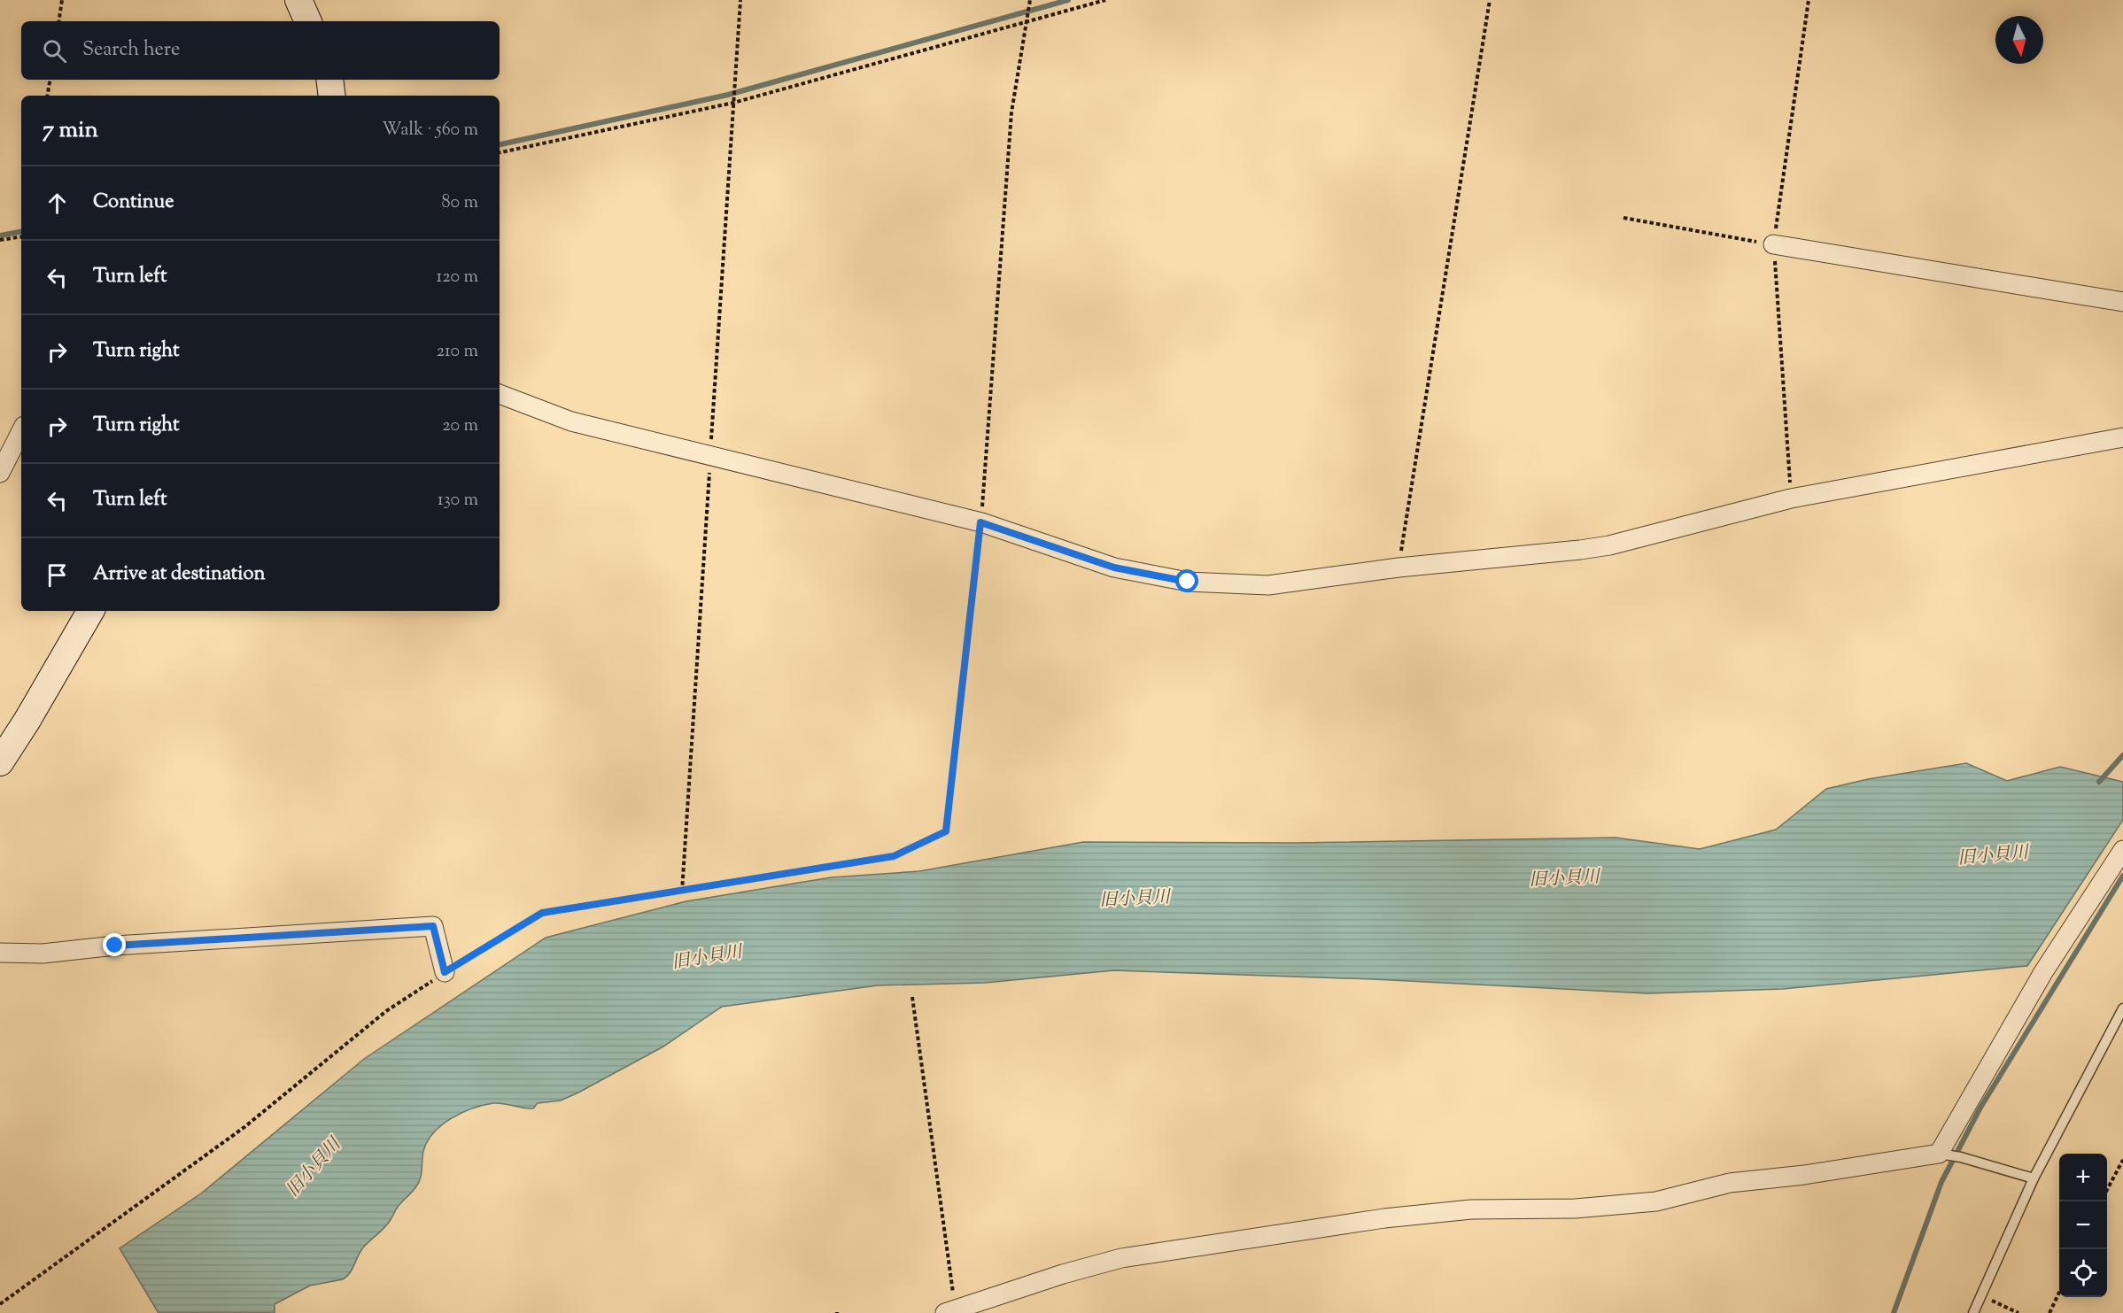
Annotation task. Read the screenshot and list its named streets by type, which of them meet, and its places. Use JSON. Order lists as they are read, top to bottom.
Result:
{
  "water": ["旧小貝川"],
  "north": "bottom",
  "page": {
    "search": "Search here",
    "heading": ["7 min", "Walk · 560 m"],
    "list": [
      ["Continue", "80 m"],
      ["Turn left", "120 m"],
      ["Turn right", "210 m"],
      ["Turn right", "20 m"],
      ["Turn left", "130 m"],
      "Arrive at destination"
    ],
    "map_buttons": ["+", "−"]
  }
}
